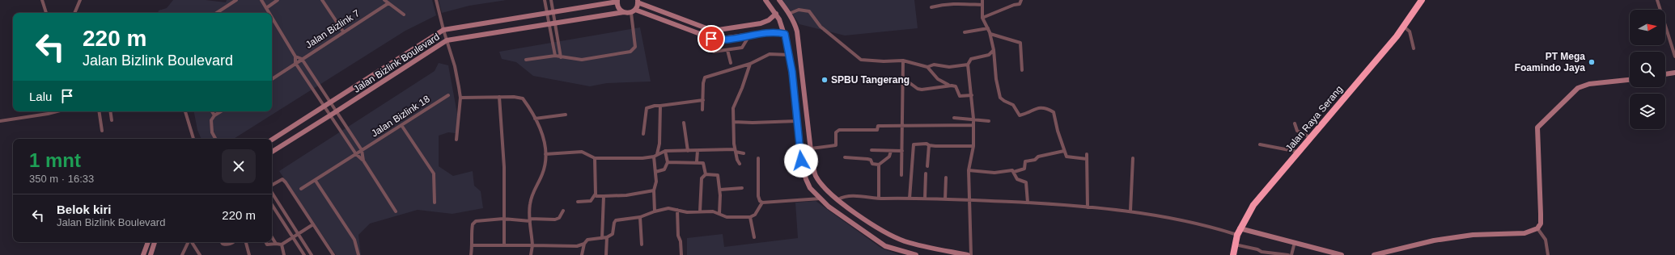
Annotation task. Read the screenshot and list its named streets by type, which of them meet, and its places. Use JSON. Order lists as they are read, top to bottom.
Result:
{
  "streets": {
    "highway": ["Jalan Raya Serang"],
    "main road": ["Jalan Bizlink Boulevard"],
    "street": ["Jalan Bizlink 7", "Jalan Bizlink 18"]
  },
  "places": ["PT Mega Foamindo Jaya", "SPBU Tangerang"],
  "north": "right",
  "page": {
    "turn": ["220 m", "Jalan Bizlink Boulevard"],
    "then": "Lalu",
    "heading": ["1 mnt", "350 m · 16:33"],
    "list": [
      {
        "name": "Belok kiri",
        "note": "Jalan Bizlink Boulevard",
        "value": "220 m"
      }
    ]
  }
}
